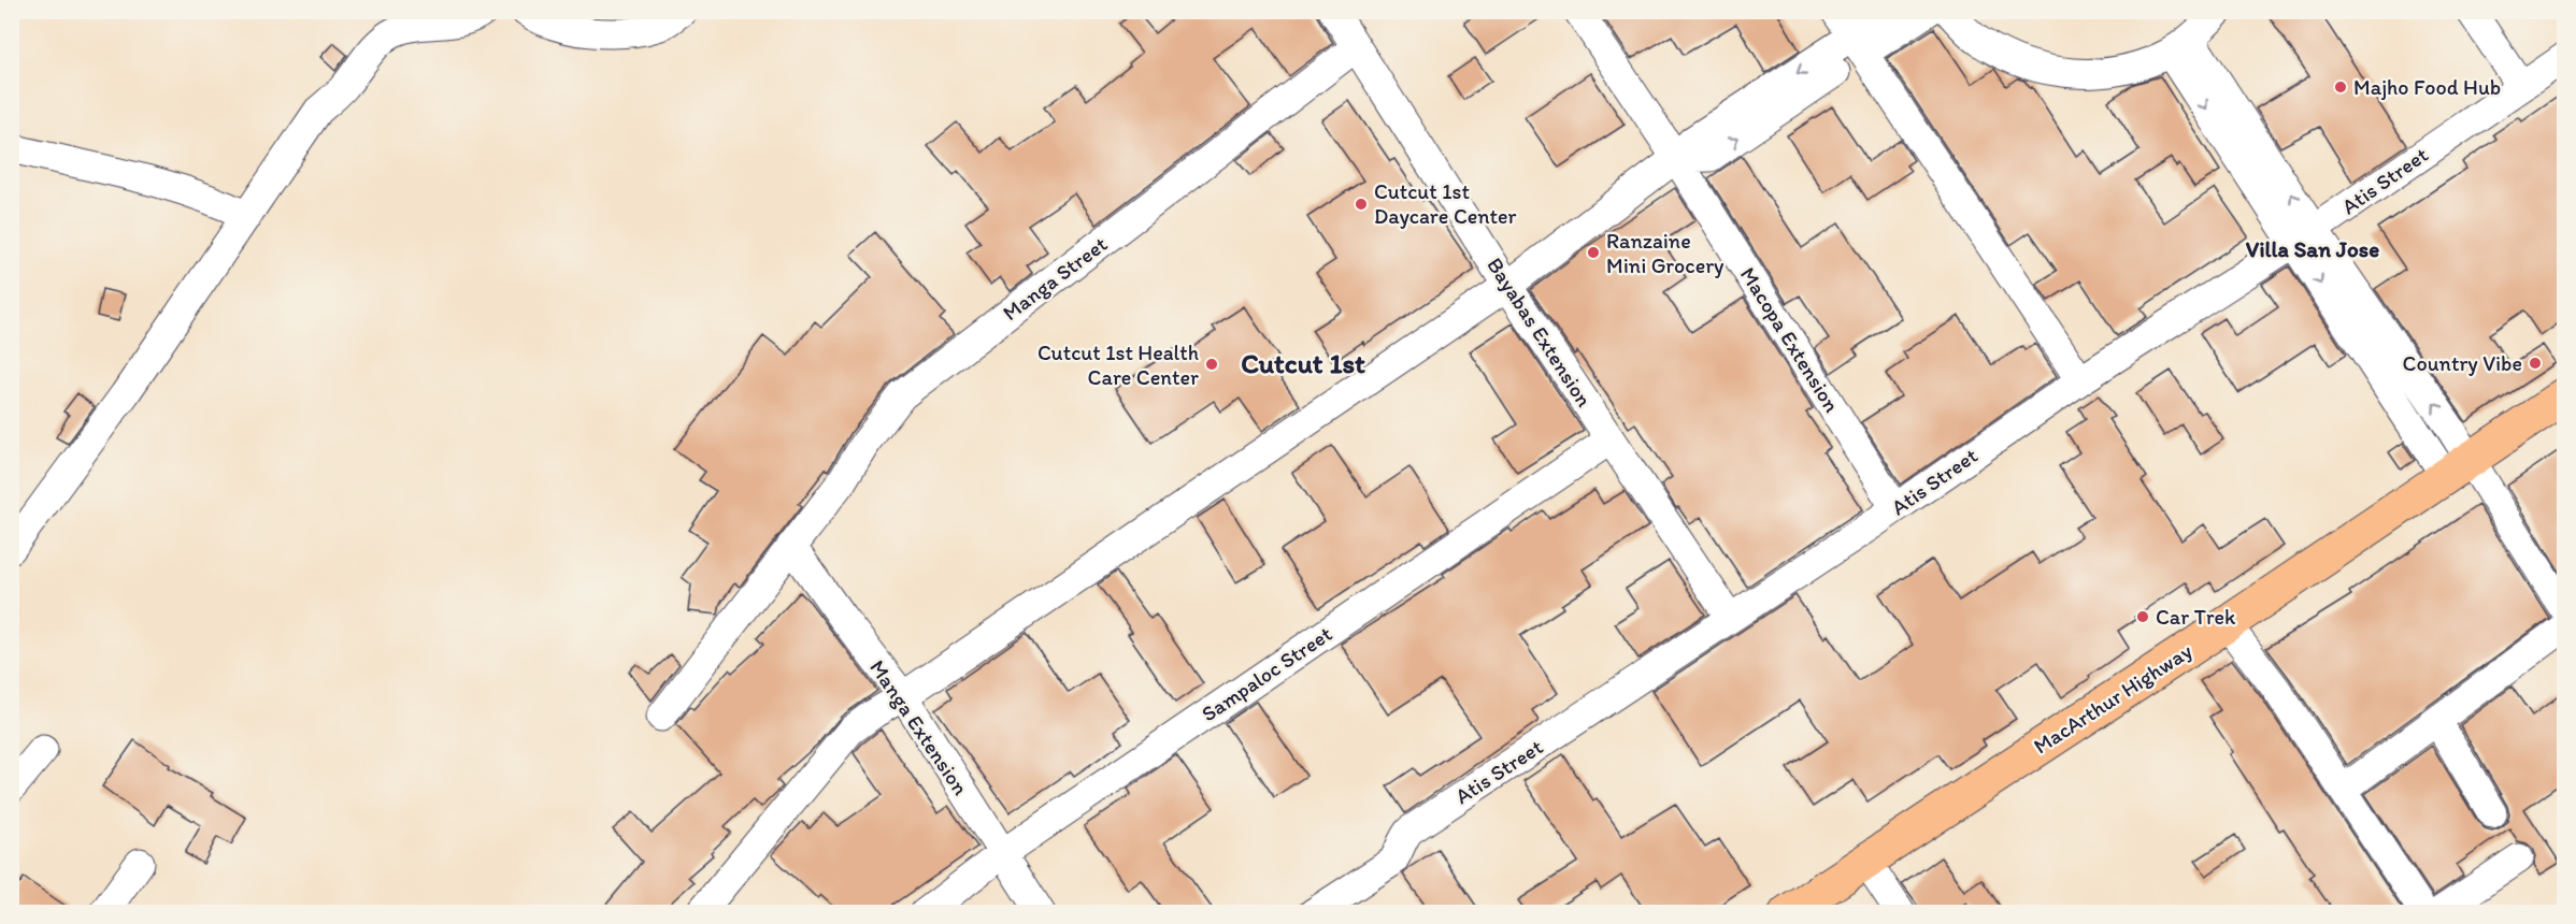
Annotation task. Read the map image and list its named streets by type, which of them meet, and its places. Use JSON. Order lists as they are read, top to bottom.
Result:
{
  "streets": {
    "highway": ["MacArthur Highway"],
    "street": [
      "Atis Street",
      "Manga Street",
      "Bayabas Extension",
      "Macopa Extension",
      "Sampaloc Street",
      "Manga Extension"
    ]
  },
  "crossings": [
    ["Atis Street", "Bayabas Extension"],
    ["Atis Street", "Macopa Extension"],
    ["Manga Street", "Bayabas Extension"],
    ["Manga Street", "Manga Extension"],
    ["Bayabas Extension", "Sampaloc Street"],
    ["Sampaloc Street", "Manga Extension"]
  ],
  "districts": ["Villa San Jose", "Cutcut 1st"],
  "places": [
    "Majho Food Hub",
    "Cutcut 1st Daycare Center",
    "Ranzaine Mini Grocery",
    "Country Vibe",
    "Cutcut 1st Health Care Center",
    "Car Trek"
  ]
}
